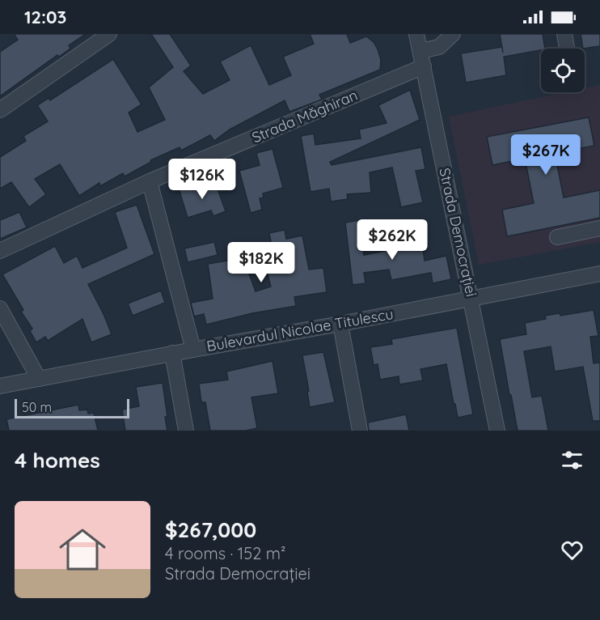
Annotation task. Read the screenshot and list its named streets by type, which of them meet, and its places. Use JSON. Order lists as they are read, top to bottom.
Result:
{
  "streets": {
    "street": ["Strada Măghiran", "Strada Democrației", "Bulevardul Nicolae Titulescu"]
  },
  "crossings": [
    ["Strada Măghiran", "Strada Democrației"],
    ["Strada Democrației", "Bulevardul Nicolae Titulescu"]
  ],
  "scale_bar": "50 m",
  "page": {
    "status": "12:03",
    "price": [
      "$267K",
      "$126K",
      "$262K",
      "$182K"
    ],
    "scale": "50 m",
    "heading": "4 homes",
    "list": [
      {
        "name": "$267,000",
        "note": "4 rooms · 152 m² · Strada Democrației"
      }
    ]
  }
}
